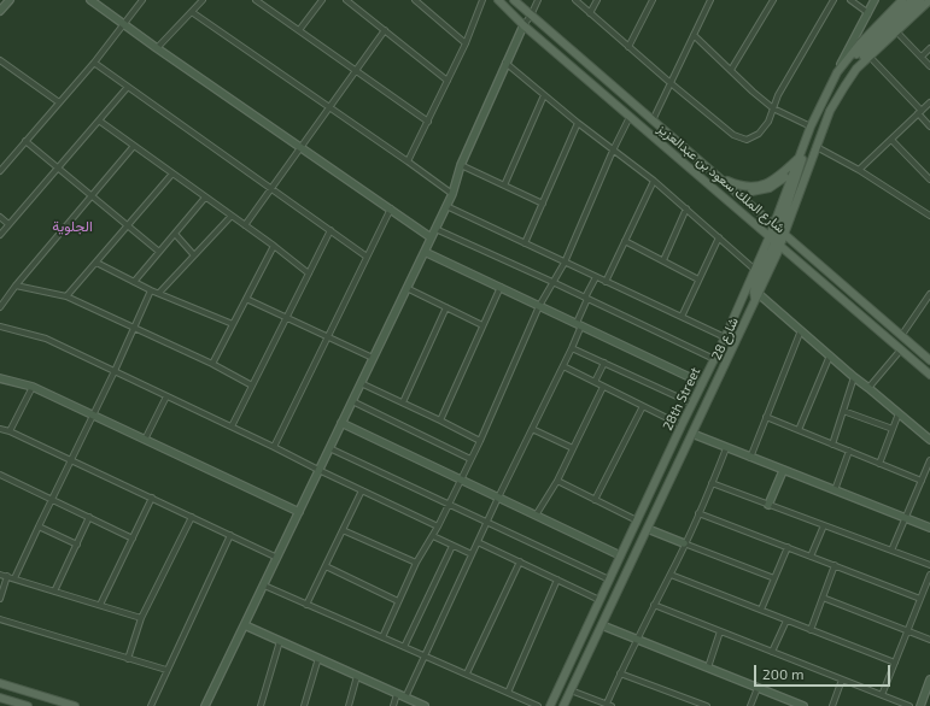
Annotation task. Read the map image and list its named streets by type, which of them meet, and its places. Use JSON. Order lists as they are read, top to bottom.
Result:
{
  "streets": {
    "main road": ["شارع الملك سعود بن عبدالعزيز", "شارع 28", "28th Street"]
  },
  "crossings": [
    ["شارع الملك سعود بن عبدالعزيز", "شارع 28"],
    ["شارع الملك سعود بن عبدالعزيز", "28th Street"],
    ["شارع 28", "28th Street"]
  ],
  "districts": ["الجلوية"],
  "scale_bar": "200 m"
}
